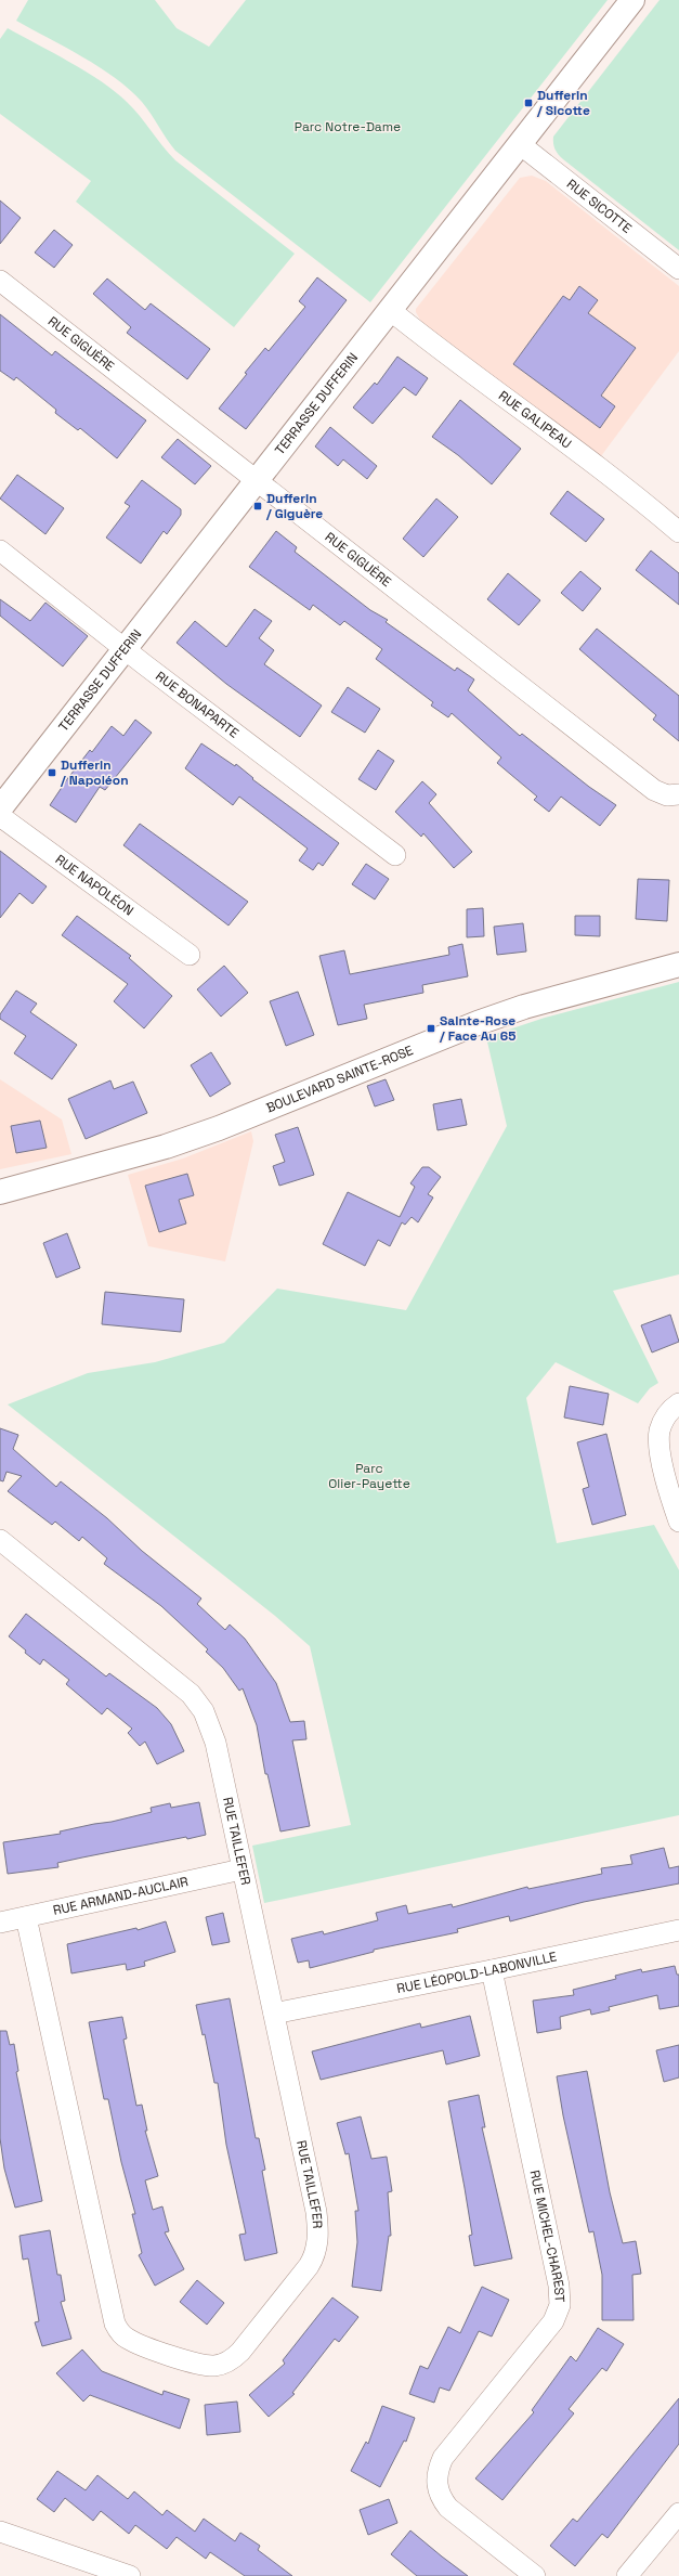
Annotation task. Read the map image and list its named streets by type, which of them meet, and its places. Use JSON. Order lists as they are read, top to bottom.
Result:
{
  "streets": {
    "street": [
      "RUE SICOTTE",
      "RUE GIGUÈRE",
      "TERRASSE DUFFERIN",
      "RUE GALIPEAU",
      "RUE BONAPARTE",
      "RUE NAPOLÉON",
      "BOULEVARD SAINTE-ROSE",
      "RUE TAILLEFER",
      "RUE ARMAND-AUCLAIR",
      "RUE LÉOPOLD-LABONVILLE",
      "RUE MICHEL-CHAREST"
    ]
  },
  "crossings": [
    ["RUE SICOTTE", "TERRASSE DUFFERIN"],
    ["RUE GIGUÈRE", "TERRASSE DUFFERIN"],
    ["TERRASSE DUFFERIN", "RUE GALIPEAU"],
    ["TERRASSE DUFFERIN", "RUE BONAPARTE"],
    ["RUE TAILLEFER", "RUE ARMAND-AUCLAIR"],
    ["RUE TAILLEFER", "RUE LÉOPOLD-LABONVILLE"],
    ["RUE LÉOPOLD-LABONVILLE", "RUE MICHEL-CHAREST"]
  ],
  "parks": ["Parc Notre-Dame", "Parc Olier-Payette"],
  "places": {
    "transit": [
      "Dufferin / Sicotte",
      "Dufferin / Giguère",
      "Dufferin / Napoléon",
      "Sainte-Rose / Face Au 65"
    ]
  }
}
